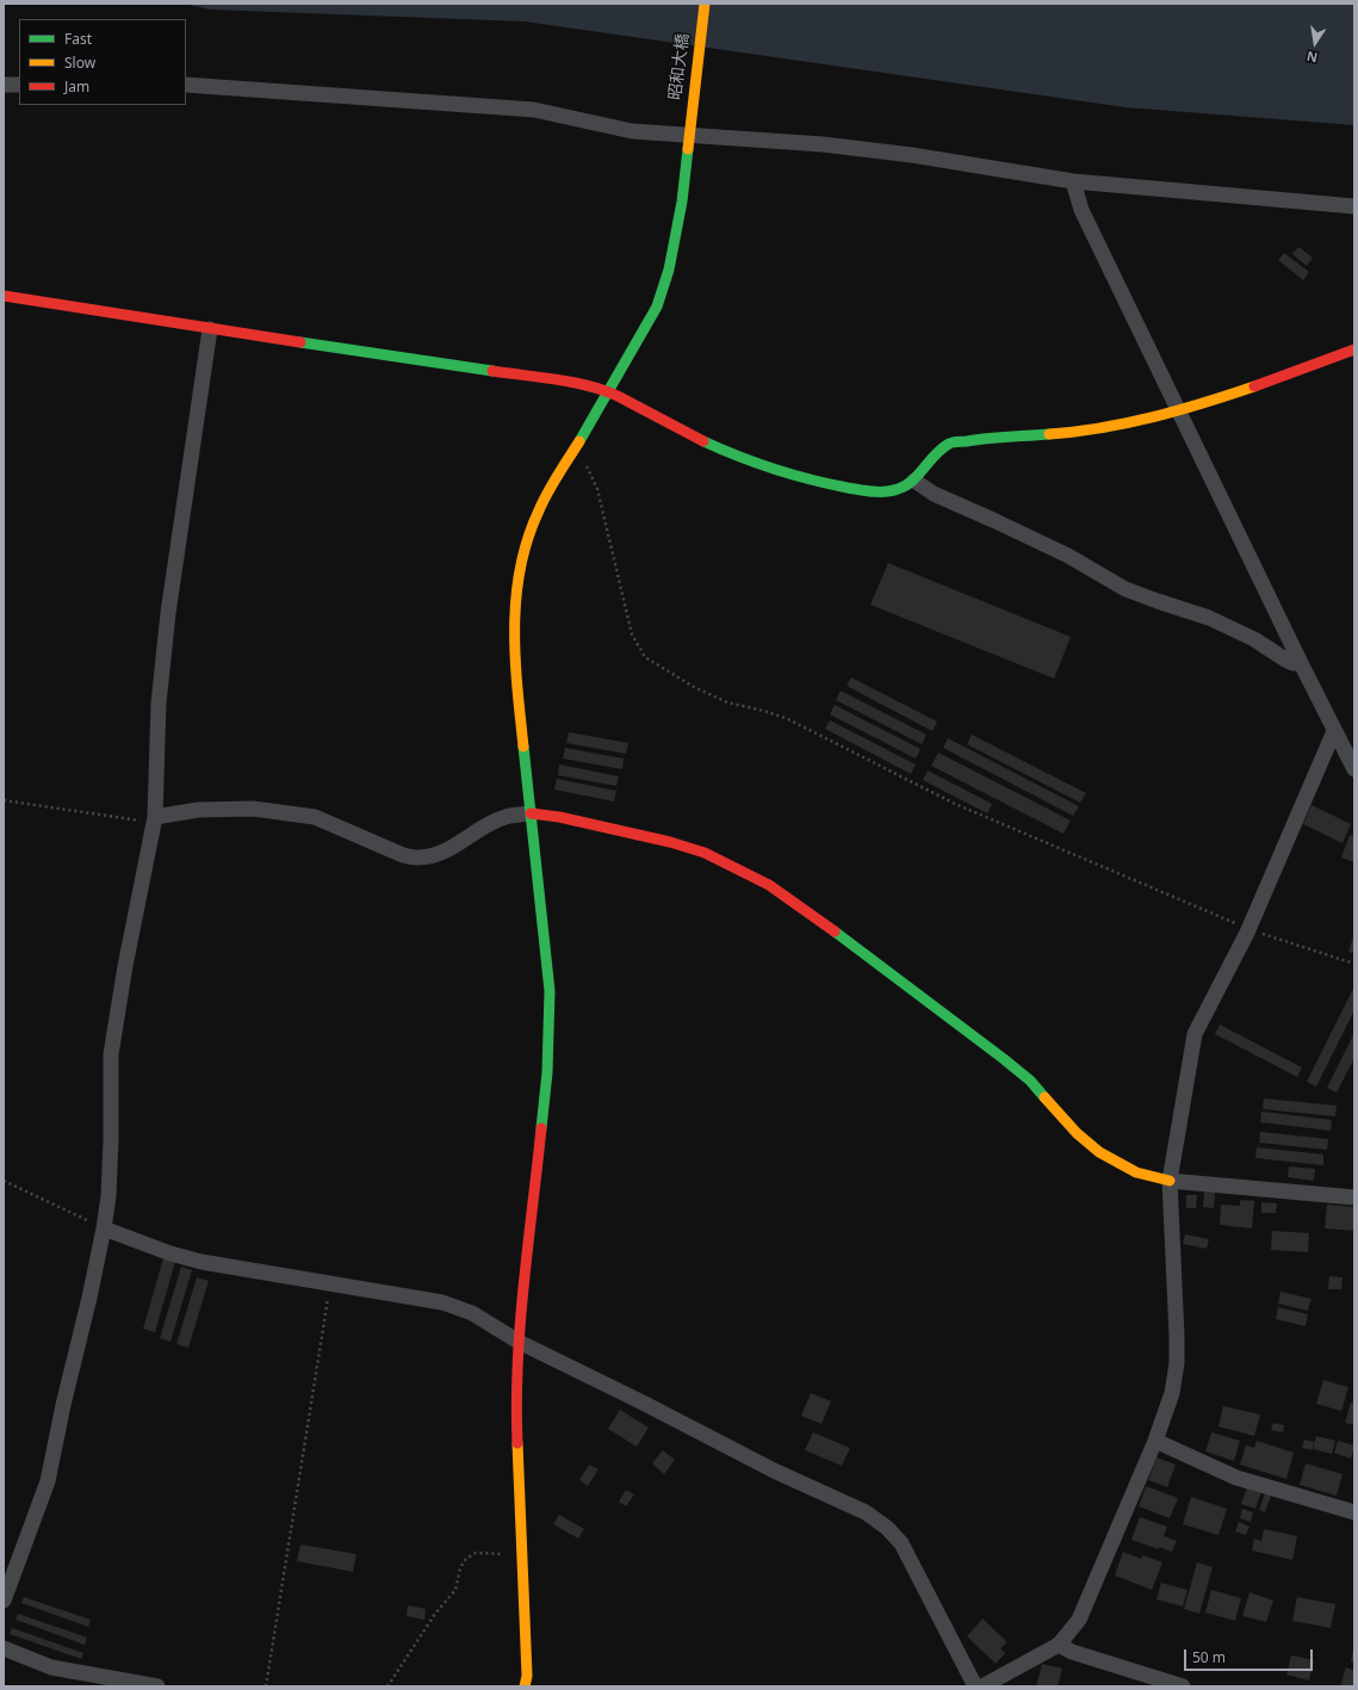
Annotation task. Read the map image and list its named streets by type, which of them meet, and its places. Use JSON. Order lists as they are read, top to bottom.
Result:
{
  "streets": {
    "street": ["昭和大橋"]
  },
  "legend": ["Fast", "Slow", "Jam"],
  "scale_bar": "50 m",
  "north": "bottom"
}
